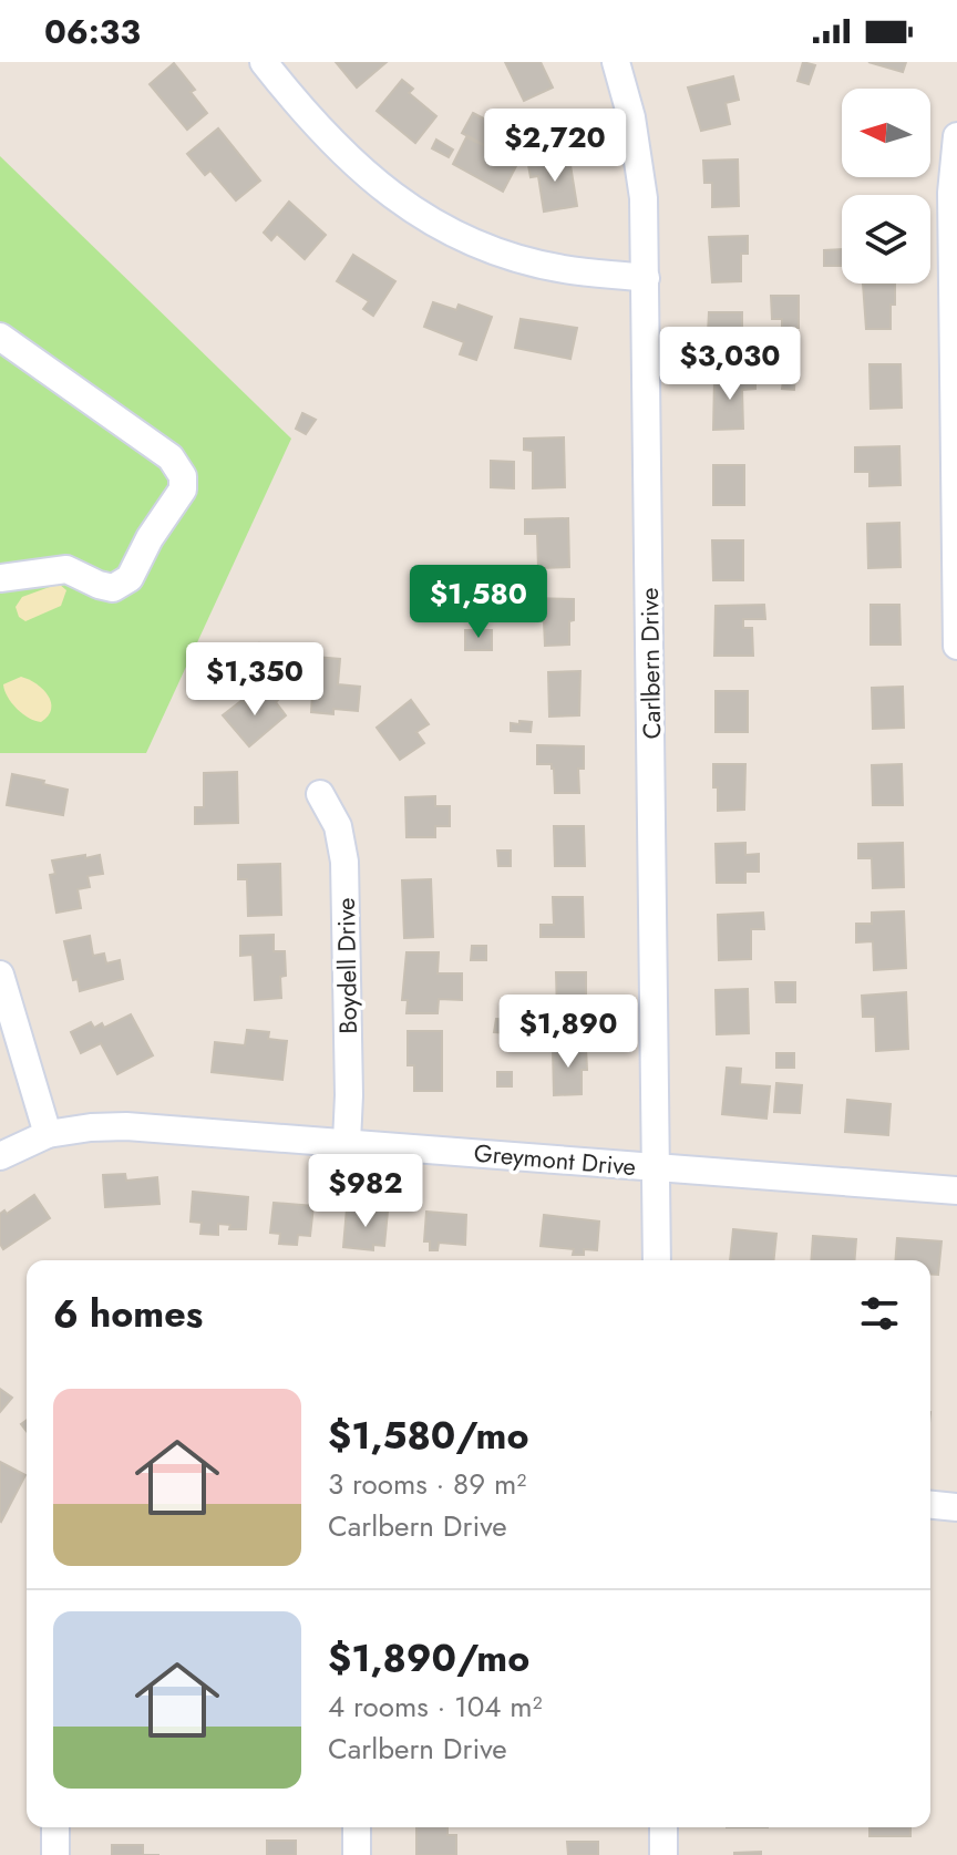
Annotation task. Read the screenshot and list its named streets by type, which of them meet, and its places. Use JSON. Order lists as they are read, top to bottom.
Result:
{
  "streets": {
    "street": ["Carlbern Drive", "Boydell Drive", "Greymont Drive"]
  },
  "crossings": [
    ["Carlbern Drive", "Greymont Drive"],
    ["Boydell Drive", "Greymont Drive"]
  ],
  "north": "left",
  "page": {
    "status": "06:33",
    "price": [
      "$2,720",
      "$3,030",
      "$1,580",
      "$1,350",
      "$1,890",
      "$982"
    ],
    "heading": "6 homes",
    "list": [
      {
        "name": "$1,580/mo",
        "note": "3 rooms · 89 m² · Carlbern Drive"
      },
      {
        "name": "$1,890/mo",
        "note": "4 rooms · 104 m² · Carlbern Drive"
      }
    ]
  }
}
